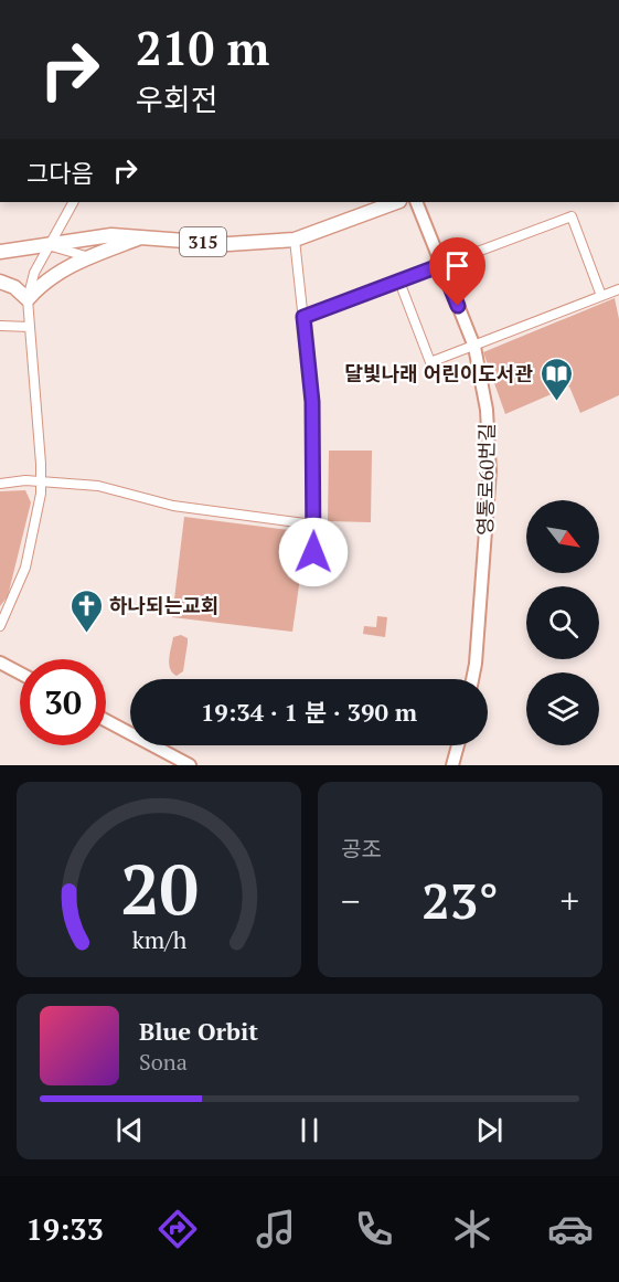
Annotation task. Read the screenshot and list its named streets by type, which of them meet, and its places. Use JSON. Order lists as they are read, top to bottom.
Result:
{
  "streets": {
    "main road": ["315"],
    "street": ["영통로60번길"]
  },
  "places": {
    "library": ["달빛나래 어린이도서관"],
    "church": ["하나되는교회"]
  },
  "north": "bottom right",
  "page": {
    "turn": ["210 m", "우회전"],
    "then": "그다음",
    "limit": "30",
    "trip": "19:34 · 1 분 · 390 m",
    "tile": "공조",
    "heat": ["−", "23°", "+"],
    "song": ["Blue Orbit", "Sona"],
    "tabs": "19:33",
    "gauge": ["20", "km/h"]
  }
}
